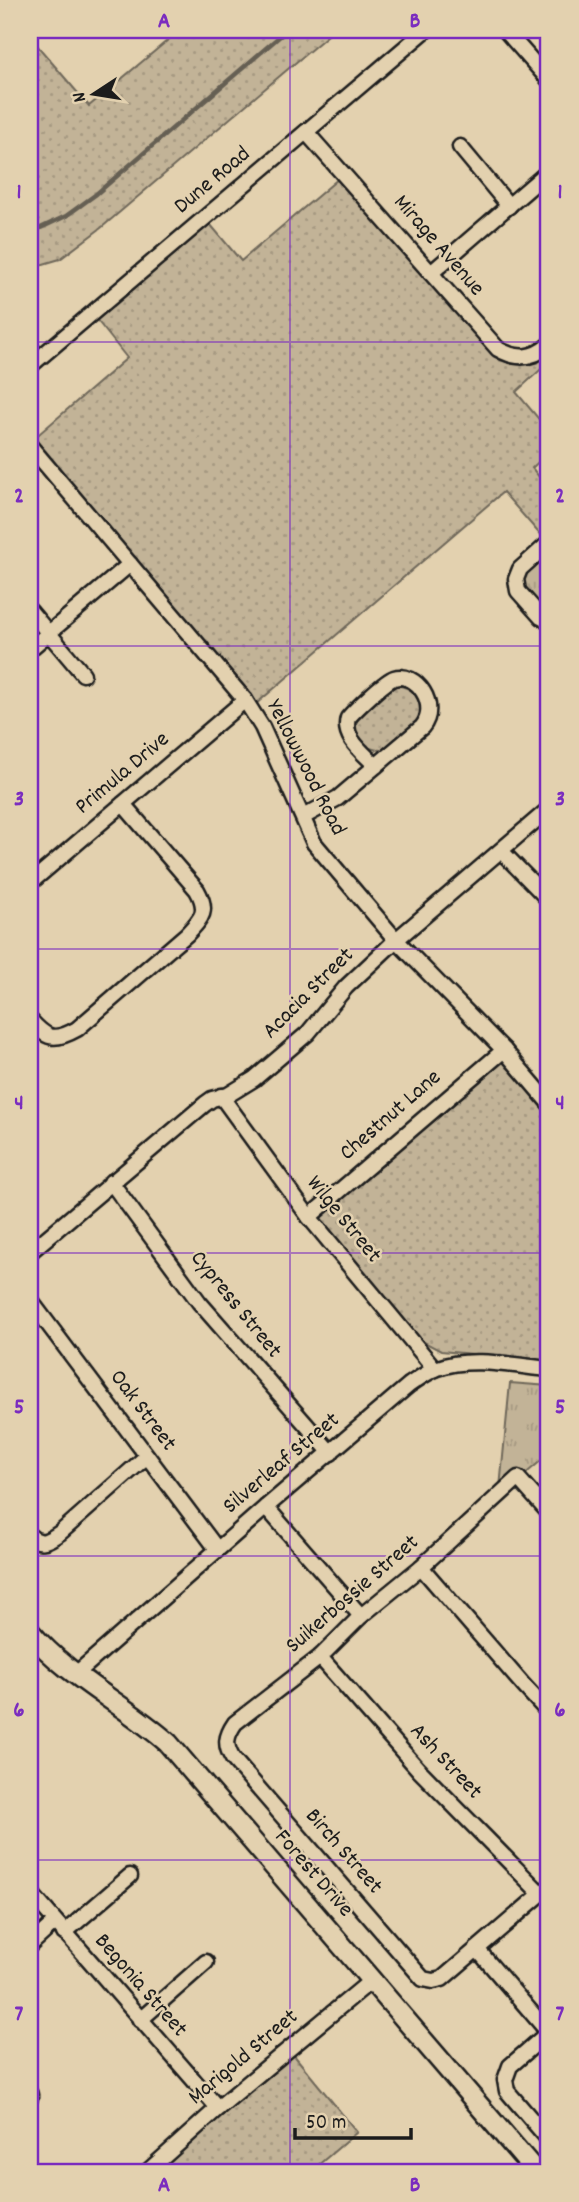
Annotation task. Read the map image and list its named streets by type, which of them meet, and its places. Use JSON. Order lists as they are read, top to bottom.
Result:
{
  "streets": {
    "street": [
      "Dune Road",
      "Mirage Avenue",
      "Yellowwood Road",
      "Primula Drive",
      "Acacia Street",
      "Chestnut Lane",
      "Wilge Street",
      "Cypress Street",
      "Oak Street",
      "Silverleaf Street",
      "Suikerbossie Street",
      "Ash Street",
      "Birch Street",
      "Forest Drive",
      "Begonia Street",
      "Marigold Street"
    ]
  },
  "crossings": [
    ["Dune Road", "Mirage Avenue"],
    ["Yellowwood Road", "Primula Drive"],
    ["Yellowwood Road", "Acacia Street"],
    ["Yellowwood Road", "Chestnut Lane"],
    ["Acacia Street", "Wilge Street"],
    ["Acacia Street", "Cypress Street"],
    ["Chestnut Lane", "Wilge Street"],
    ["Wilge Street", "Silverleaf Street"],
    ["Cypress Street", "Silverleaf Street"],
    ["Oak Street", "Silverleaf Street"],
    ["Silverleaf Street", "Forest Drive"],
    ["Suikerbossie Street", "Ash Street"],
    ["Suikerbossie Street", "Birch Street"],
    ["Forest Drive", "Marigold Street"],
    ["Begonia Street", "Marigold Street"]
  ],
  "scale_bar": "50 m",
  "north": "left",
  "grid": {
    "columns": ["A", "B"],
    "rows": [
      "1",
      "2",
      "3",
      "4",
      "5",
      "6",
      "7"
    ]
  }
}
